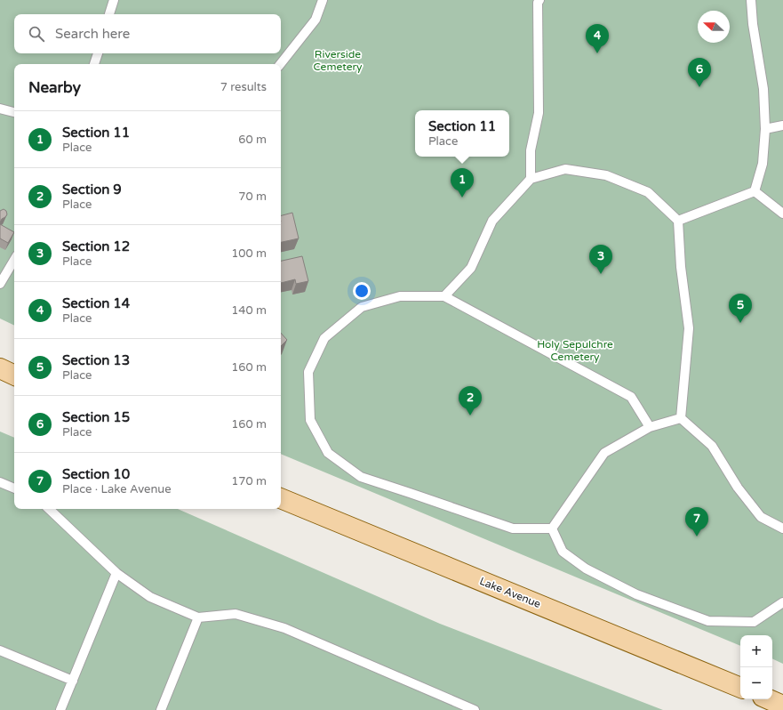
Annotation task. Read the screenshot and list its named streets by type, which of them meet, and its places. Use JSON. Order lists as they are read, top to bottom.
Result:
{
  "streets": {
    "main road": ["Lake Avenue"]
  },
  "parks": ["Riverside Cemetery", "Holy Sepulchre Cemetery"],
  "north": "left",
  "page": {
    "search": "Search here",
    "pins": [
      "4",
      "6",
      "1",
      "3",
      "5",
      "2",
      "7"
    ],
    "heading": ["Nearby", "7 results"],
    "popup": ["Section 11", "Place"],
    "list": [
      {
        "mark": "1",
        "name": "Section 11",
        "note": "Place",
        "value": "60 m"
      },
      {
        "mark": "2",
        "name": "Section 9",
        "note": "Place",
        "value": "70 m"
      },
      {
        "mark": "3",
        "name": "Section 12",
        "note": "Place",
        "value": "100 m"
      },
      {
        "mark": "4",
        "name": "Section 14",
        "note": "Place",
        "value": "140 m"
      },
      {
        "mark": "5",
        "name": "Section 13",
        "note": "Place",
        "value": "160 m"
      },
      {
        "mark": "6",
        "name": "Section 15",
        "note": "Place",
        "value": "160 m"
      },
      {
        "mark": "7",
        "name": "Section 10",
        "note": "Place · Lake Avenue",
        "value": "170 m"
      }
    ],
    "map_buttons": ["+", "−"]
  }
}
